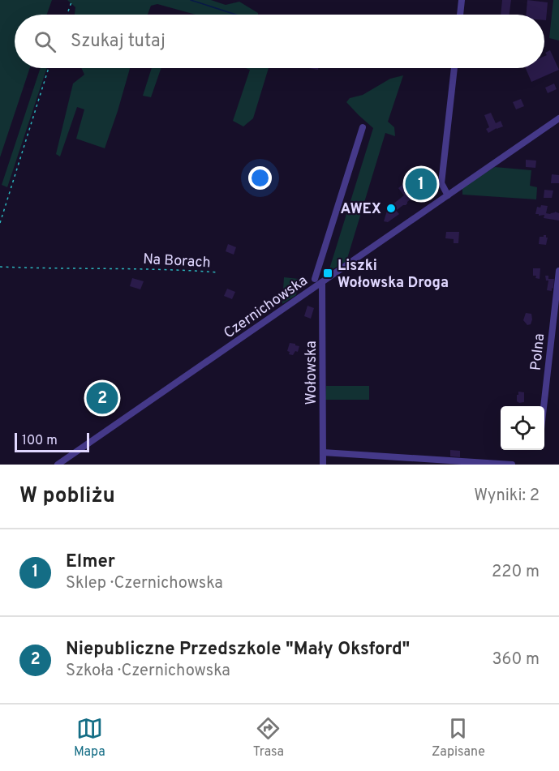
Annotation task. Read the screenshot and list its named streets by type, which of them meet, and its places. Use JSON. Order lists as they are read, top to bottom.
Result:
{
  "streets": {
    "street": ["Czernichowska", "Polna", "Wołowska"],
    "path": ["Na Borach"]
  },
  "crossings": [
    ["Czernichowska", "Wołowska"]
  ],
  "places": {
    "other": ["AWEX"],
    "transit": ["Liszki Wołowska Droga"]
  },
  "scale_bar": "100 m",
  "page": {
    "search": "Szukaj tutaj",
    "pins": ["1", "2"],
    "scale": "100 m",
    "heading": ["W pobliżu", "Wyniki: 2"],
    "list": [
      {
        "mark": "1",
        "name": "Elmer",
        "note": "Sklep · Czernichowska",
        "value": "220 m"
      },
      {
        "mark": "2",
        "name": "Niepubliczne Przedszkole \"Mały Oksford\"",
        "note": "Szkoła · Czernichowska",
        "value": "360 m"
      }
    ],
    "nav": ["Mapa", "Trasa", "Zapisane"]
  }
}
